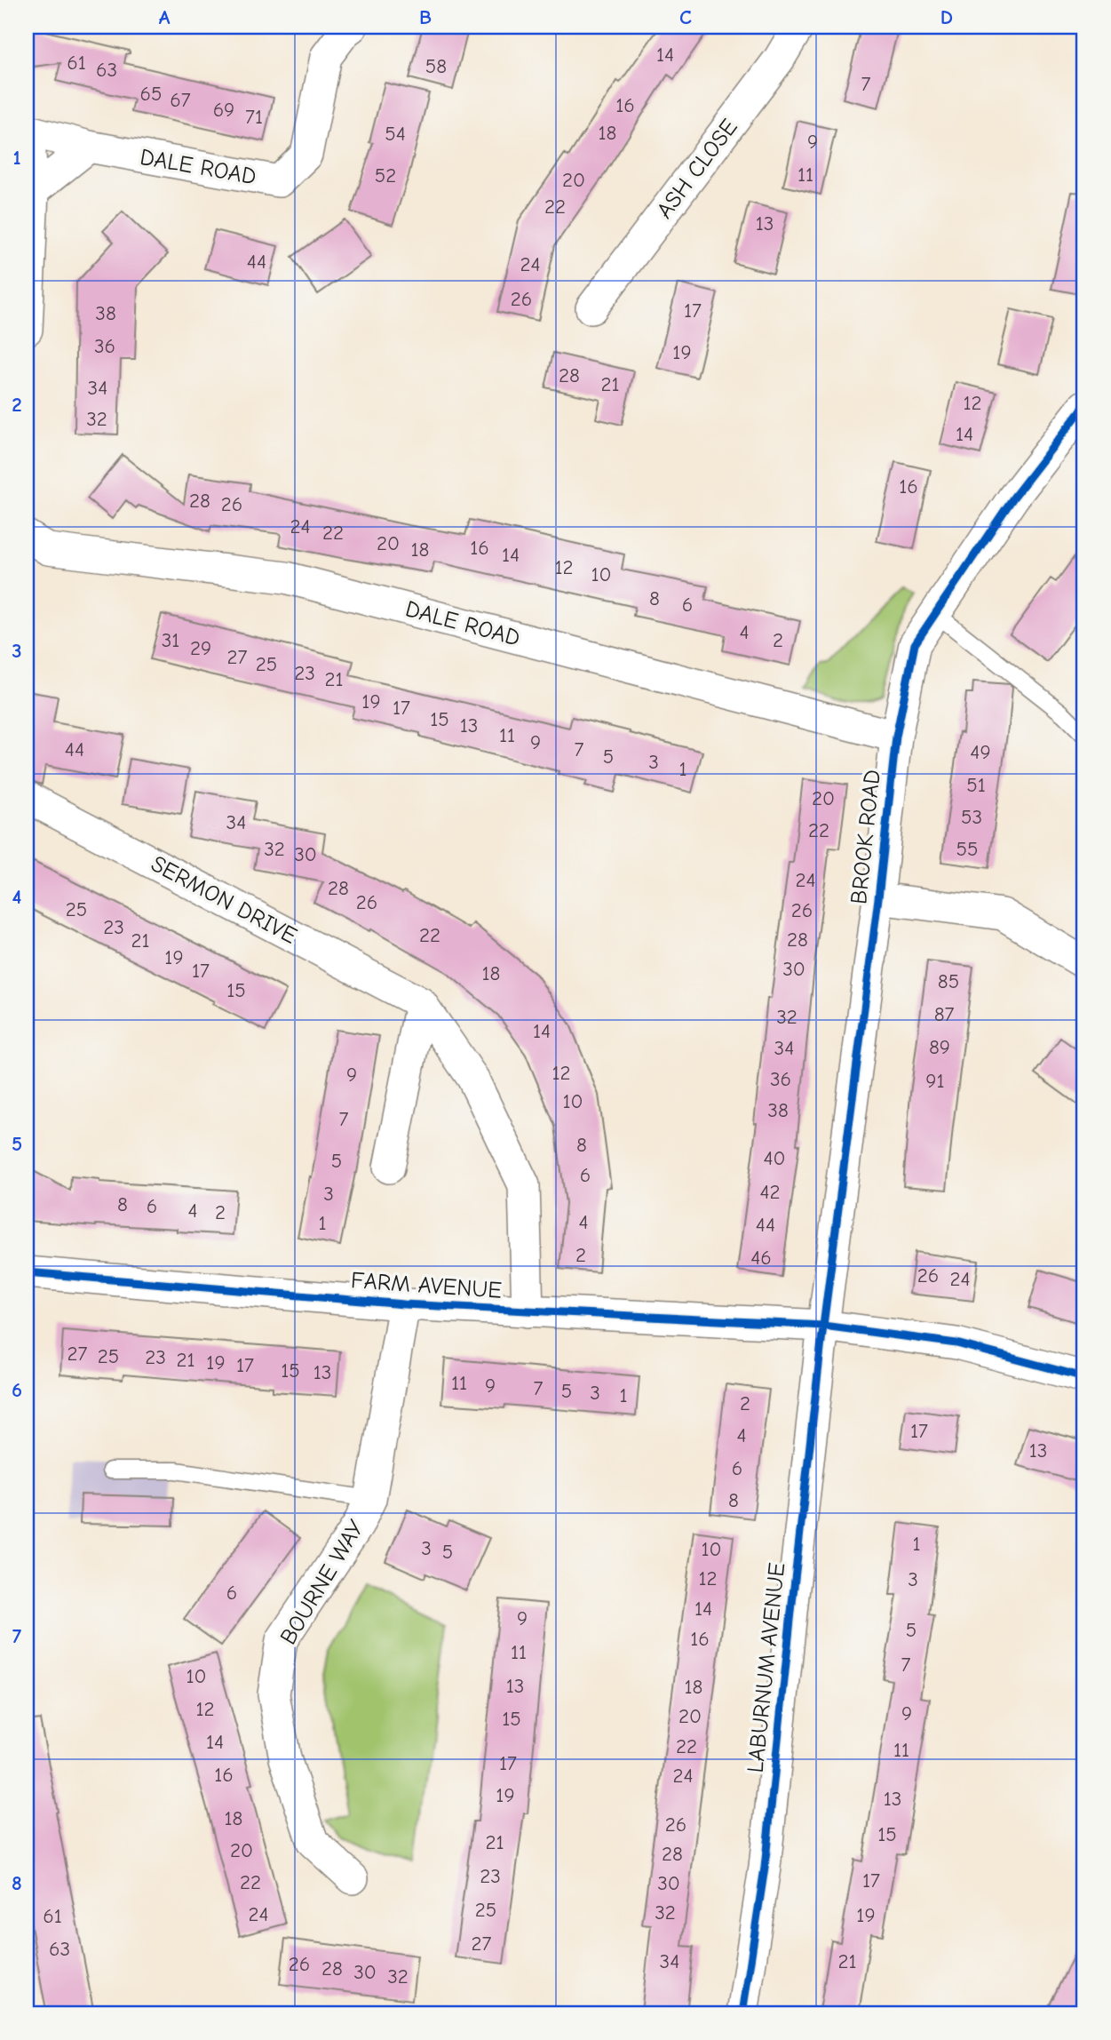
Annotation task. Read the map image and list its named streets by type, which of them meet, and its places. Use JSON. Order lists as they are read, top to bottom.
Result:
{
  "streets": {
    "street": [
      "DALE ROAD",
      "ASH CLOSE",
      "BROOK ROAD",
      "SERMON DRIVE",
      "FARM AVENUE",
      "BOURNE WAY",
      "LABURNUM AVENUE"
    ]
  },
  "crossings": [
    ["DALE ROAD", "BROOK ROAD"],
    ["BROOK ROAD", "FARM AVENUE"],
    ["BROOK ROAD", "LABURNUM AVENUE"],
    ["SERMON DRIVE", "FARM AVENUE"],
    ["FARM AVENUE", "BOURNE WAY"],
    ["FARM AVENUE", "LABURNUM AVENUE"]
  ],
  "house_numbers": [
    "14",
    "61",
    "58",
    "63",
    "7",
    "65",
    "67",
    "16",
    "69",
    "71",
    "18",
    "54",
    "9",
    "11",
    "52",
    "20",
    "22",
    "13",
    "44",
    "24",
    "26",
    "17",
    "38",
    "36",
    "19",
    "28",
    "21",
    "34",
    "12",
    "32",
    "14",
    "16",
    "28",
    "26",
    "24",
    "22",
    "20",
    "16",
    "18",
    "14",
    "12",
    "10",
    "8",
    "6",
    "4",
    "31",
    "2",
    "29",
    "27",
    "25",
    "23",
    "21",
    "19",
    "17",
    "15",
    "13",
    "11",
    "9",
    "44",
    "7",
    "49",
    "5",
    "3",
    "1",
    "51",
    "20",
    "53",
    "34",
    "22",
    "32",
    "55",
    "30",
    "24",
    "28",
    "26",
    "25",
    "26",
    "23",
    "22",
    "28",
    "21",
    "19",
    "30",
    "17",
    "18",
    "85",
    "15",
    "87",
    "32",
    "14",
    "89",
    "34",
    "12",
    "9",
    "36",
    "91",
    "10",
    "38",
    "7",
    "8",
    "40",
    "5",
    "6",
    "42",
    "3",
    "8",
    "6",
    "4",
    "2",
    "4",
    "1",
    "44",
    "2",
    "46",
    "26",
    "24",
    "27",
    "25",
    "23",
    "21",
    "19",
    "17",
    "15",
    "13",
    "11",
    "9",
    "7",
    "5",
    "3",
    "1",
    "2",
    "17",
    "4",
    "13",
    "6",
    "8",
    "1",
    "3",
    "10",
    "5",
    "12",
    "3",
    "6",
    "14",
    "9",
    "5",
    "16",
    "11",
    "7",
    "10",
    "13",
    "18",
    "12",
    "9",
    "20",
    "15",
    "14",
    "22",
    "11",
    "17",
    "16",
    "24",
    "19",
    "13",
    "18",
    "26",
    "15",
    "21",
    "20",
    "28",
    "23",
    "17",
    "22",
    "30",
    "25",
    "32",
    "24",
    "19",
    "61",
    "27",
    "63",
    "34",
    "21",
    "26",
    "28",
    "30",
    "32"
  ],
  "grid": {
    "columns": [
      "A",
      "B",
      "C",
      "D"
    ],
    "rows": [
      "1",
      "2",
      "3",
      "4",
      "5",
      "6",
      "7",
      "8"
    ]
  }
}
